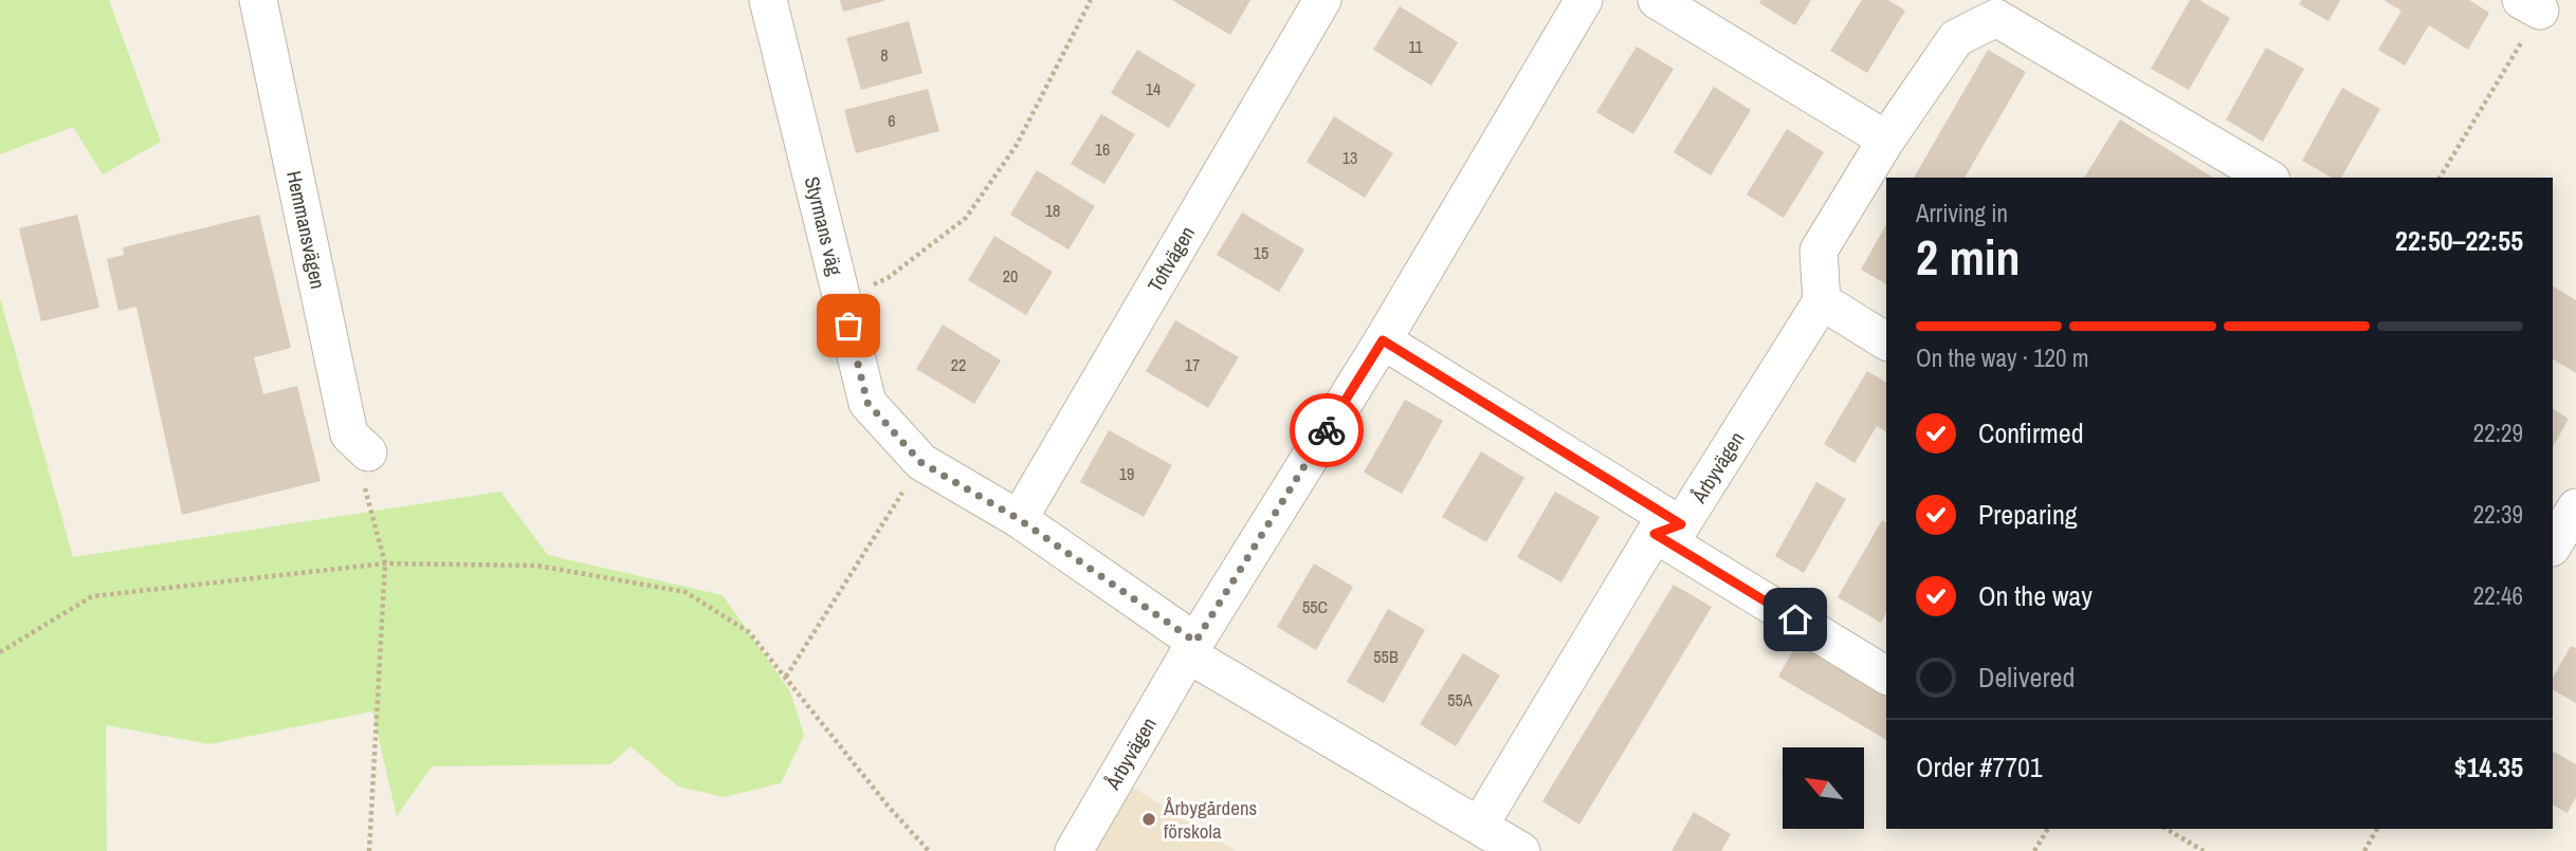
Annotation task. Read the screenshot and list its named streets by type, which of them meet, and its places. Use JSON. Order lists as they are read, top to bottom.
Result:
{
  "streets": {
    "street": [
      "Styrmans väg",
      "Hemmansvägen",
      "Toftvägen",
      "Årbyvägen"
    ]
  },
  "crossings": [
    ["Styrmans väg", "Toftvägen"],
    ["Styrmans väg", "Årbyvägen"]
  ],
  "places": ["Årbygårdens förskola"],
  "house_numbers": [
    "11",
    "8",
    "14",
    "6",
    "16",
    "13",
    "18",
    "15",
    "20",
    "22",
    "17",
    "19",
    "55C",
    "55B",
    "55A"
  ],
  "north": "top left",
  "page": {
    "heading": ["2 min", "Arriving in", "22:50–22:55"],
    "panel": ["Order #7701", "$14.35"],
    "bar": "On the way · 120 m",
    "list": [
      ["Confirmed", "22:29"],
      ["Preparing", "22:39"],
      ["On the way", "22:46"],
      "Delivered"
    ]
  }
}
